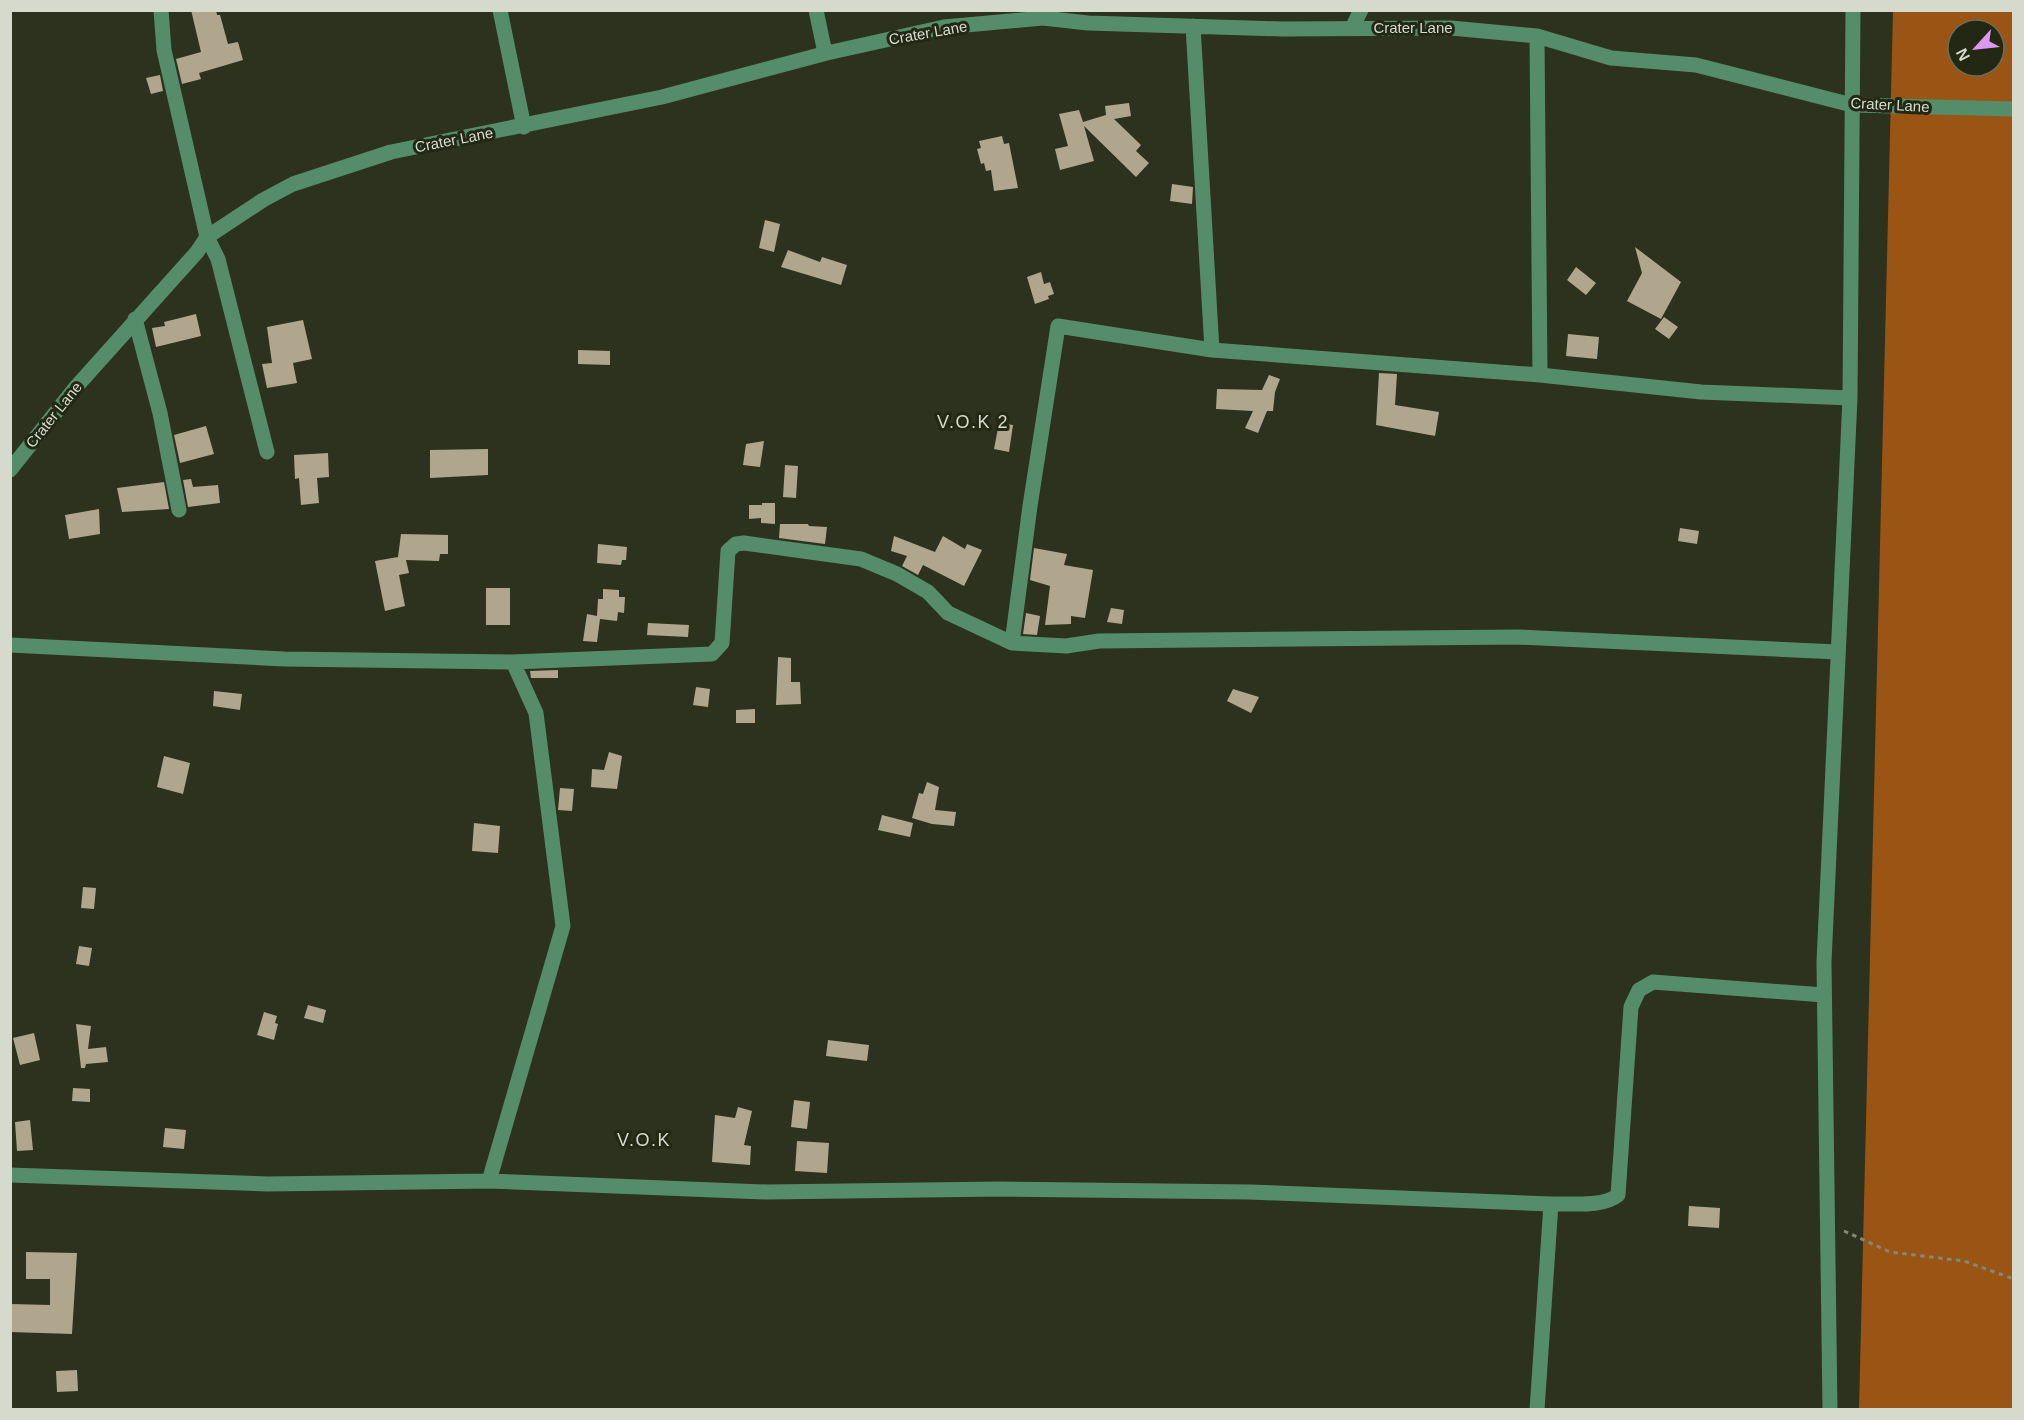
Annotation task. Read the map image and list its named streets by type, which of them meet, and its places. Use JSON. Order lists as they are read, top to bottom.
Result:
{
  "streets": {
    "street": ["Crater Lane"]
  },
  "districts": ["V.O.K 2", "V.O.K"],
  "north": "bottom left"
}
